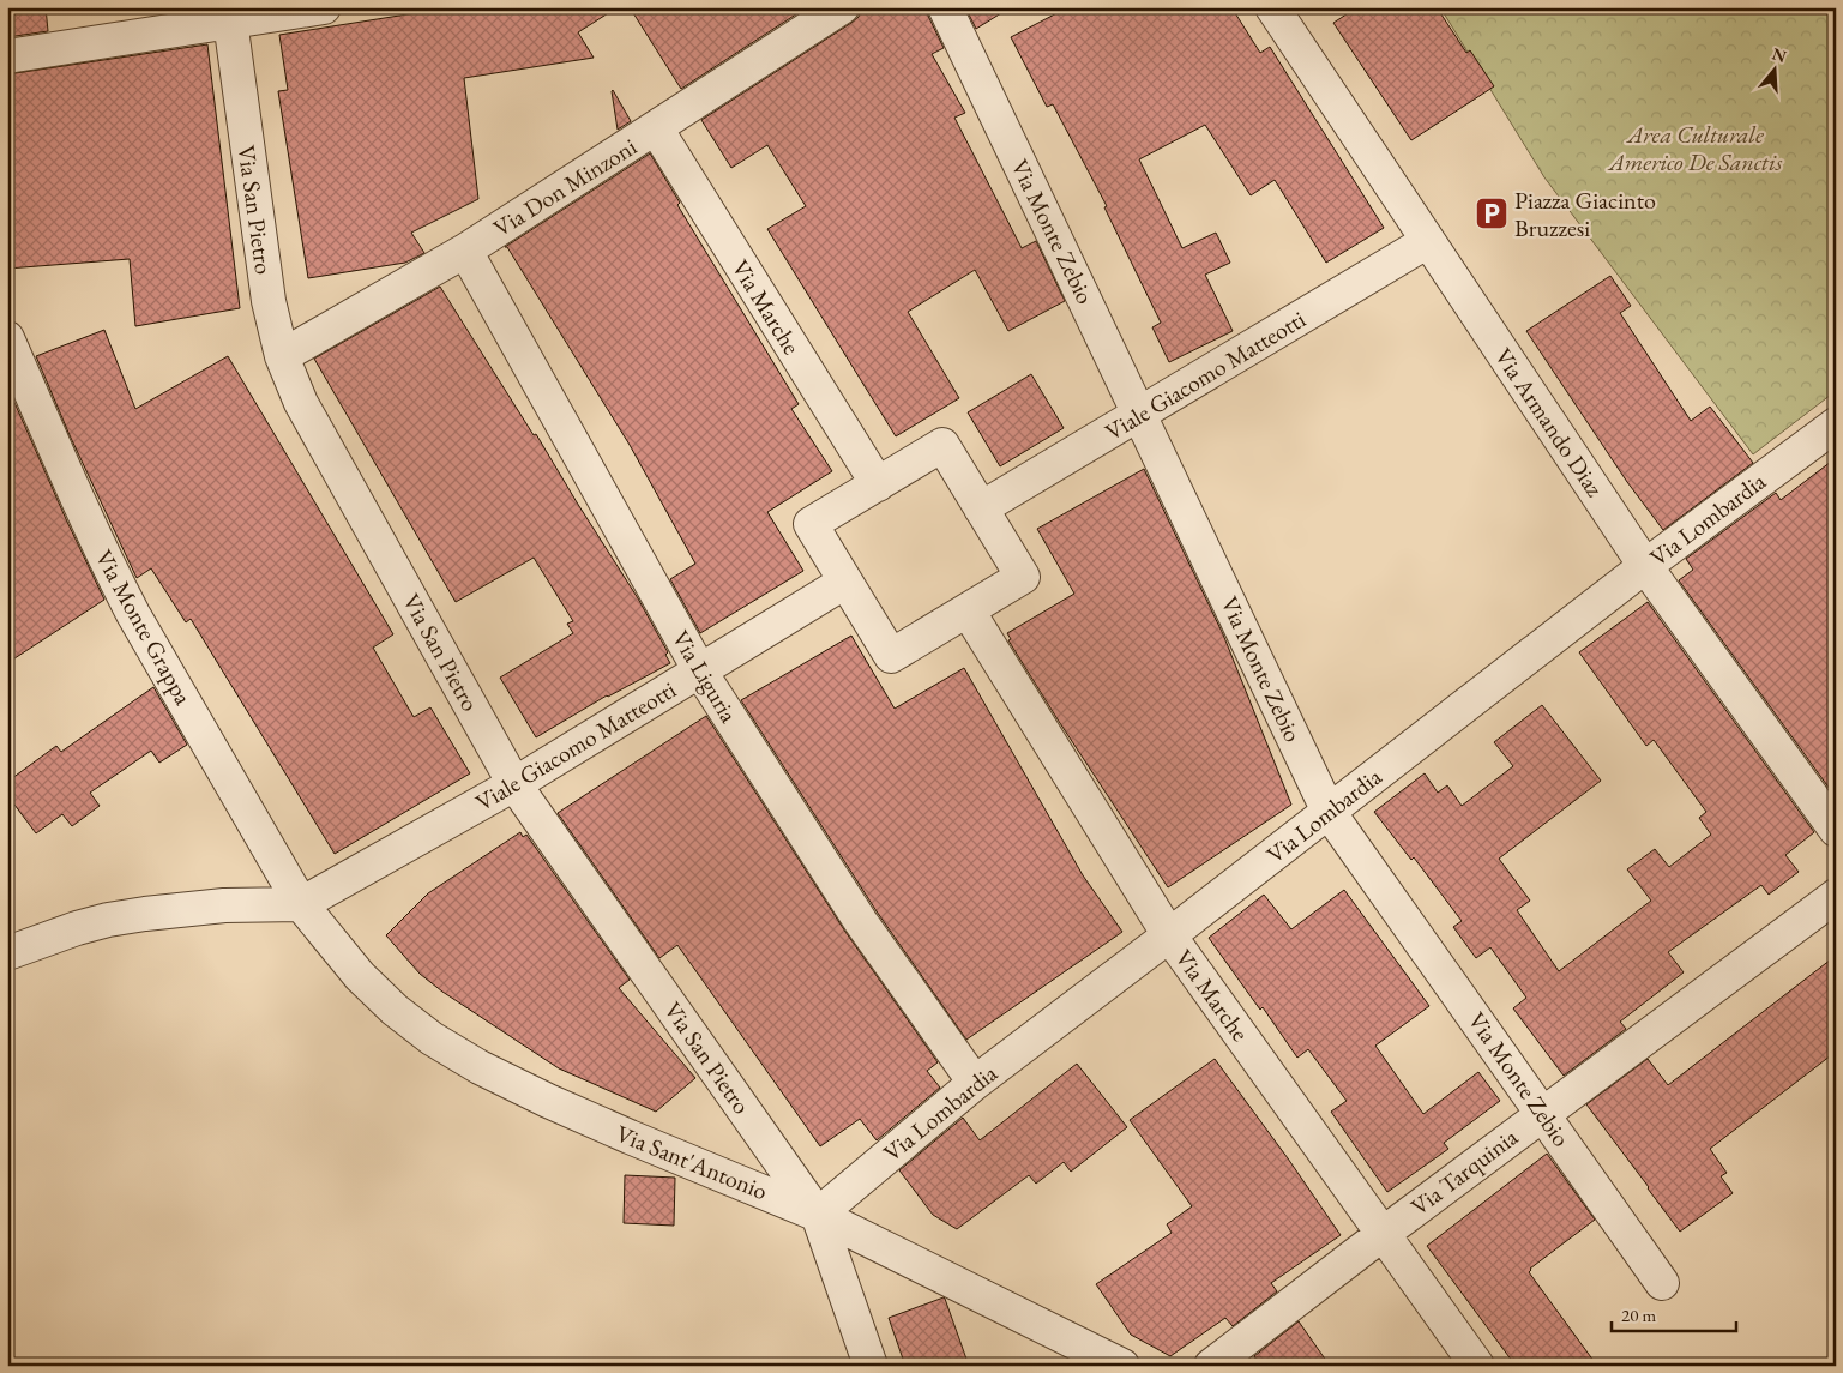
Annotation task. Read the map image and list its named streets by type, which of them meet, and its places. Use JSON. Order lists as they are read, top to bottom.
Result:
{
  "streets": {
    "street": [
      "Via Don Minzoni",
      "Via San Pietro",
      "Via Monte Zebio",
      "Via Marche",
      "Viale Giacomo Matteotti",
      "Via Armando Diaz",
      "Via Lombardia",
      "Via Monte Grappa",
      "Via Liguria",
      "Via Sant'Antonio",
      "Via Tarquinia"
    ]
  },
  "crossings": [
    ["Via Don Minzoni", "Via San Pietro"],
    ["Via Don Minzoni", "Via Marche"],
    ["Via Don Minzoni", "Via Liguria"],
    ["Via San Pietro", "Viale Giacomo Matteotti"],
    ["Via San Pietro", "Via Lombardia"],
    ["Via San Pietro", "Via Sant'Antonio"],
    ["Via Monte Zebio", "Viale Giacomo Matteotti"],
    ["Via Monte Zebio", "Via Lombardia"],
    ["Via Monte Zebio", "Via Tarquinia"],
    ["Via Marche", "Via Lombardia"],
    ["Via Marche", "Via Tarquinia"],
    ["Viale Giacomo Matteotti", "Via Armando Diaz"],
    ["Viale Giacomo Matteotti", "Via Monte Grappa"],
    ["Viale Giacomo Matteotti", "Via Liguria"],
    ["Viale Giacomo Matteotti", "Via Sant'Antonio"],
    ["Via Armando Diaz", "Via Lombardia"],
    ["Via Lombardia", "Via Liguria"],
    ["Via Lombardia", "Via Sant'Antonio"],
    ["Via Monte Grappa", "Via Sant'Antonio"]
  ],
  "parks": ["Area Culturale Americo De Sanctis"],
  "places": {
    "parking": ["Piazza Giacinto Bruzzesi"]
  },
  "scale_bar": "20 m",
  "north": "top"
}
